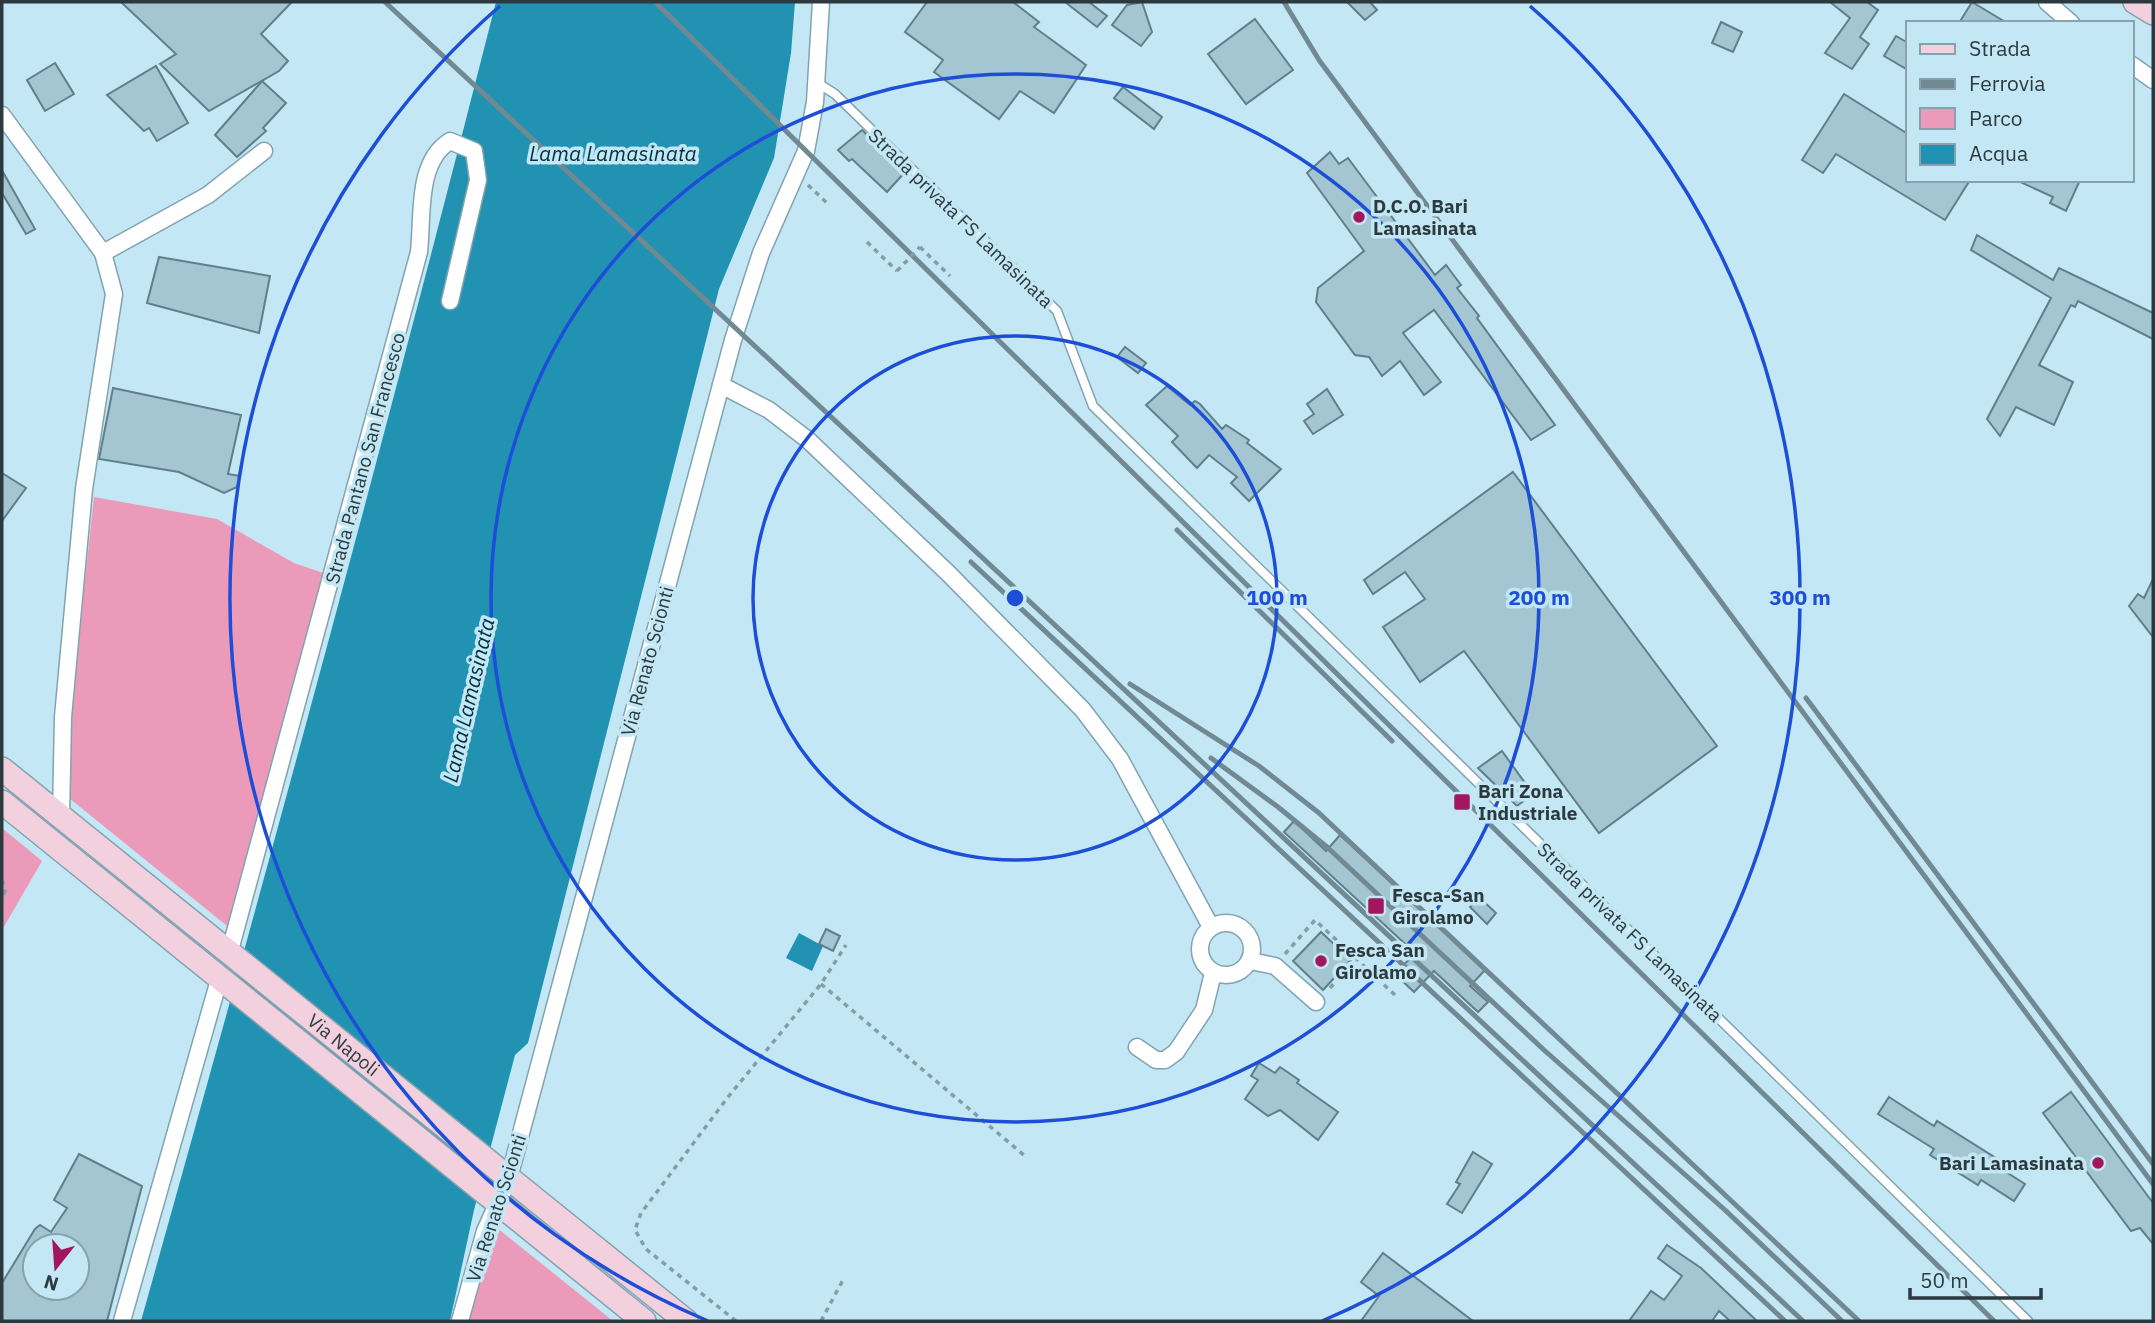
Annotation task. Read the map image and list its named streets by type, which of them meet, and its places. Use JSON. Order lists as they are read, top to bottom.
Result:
{
  "streets": {
    "main road": ["Via Napoli"],
    "street": ["Strada Pantano San Francesco", "Via Renato Scionti"],
    "lane": ["Strada privata FS Lamasinata"]
  },
  "crossings": [
    ["Strada privata FS Lamasinata", "Via Renato Scionti"],
    ["Strada Pantano San Francesco", "Via Napoli"],
    ["Via Renato Scionti", "Via Napoli"]
  ],
  "water": ["Lama Lamasinata"],
  "places": {
    "other": ["D.C.O. Bari Lamasinata", "Fesca San Girolamo", "Bari Lamasinata"],
    "transit": ["Bari Zona Industriale", "Fesca-San Girolamo"]
  },
  "legend": [
    "Strada",
    "Ferrovia",
    "Parco",
    "Acqua"
  ],
  "scale_bar": "50 m",
  "north": "bottom",
  "rings": ["100 m", "200 m", "300 m"]
}
